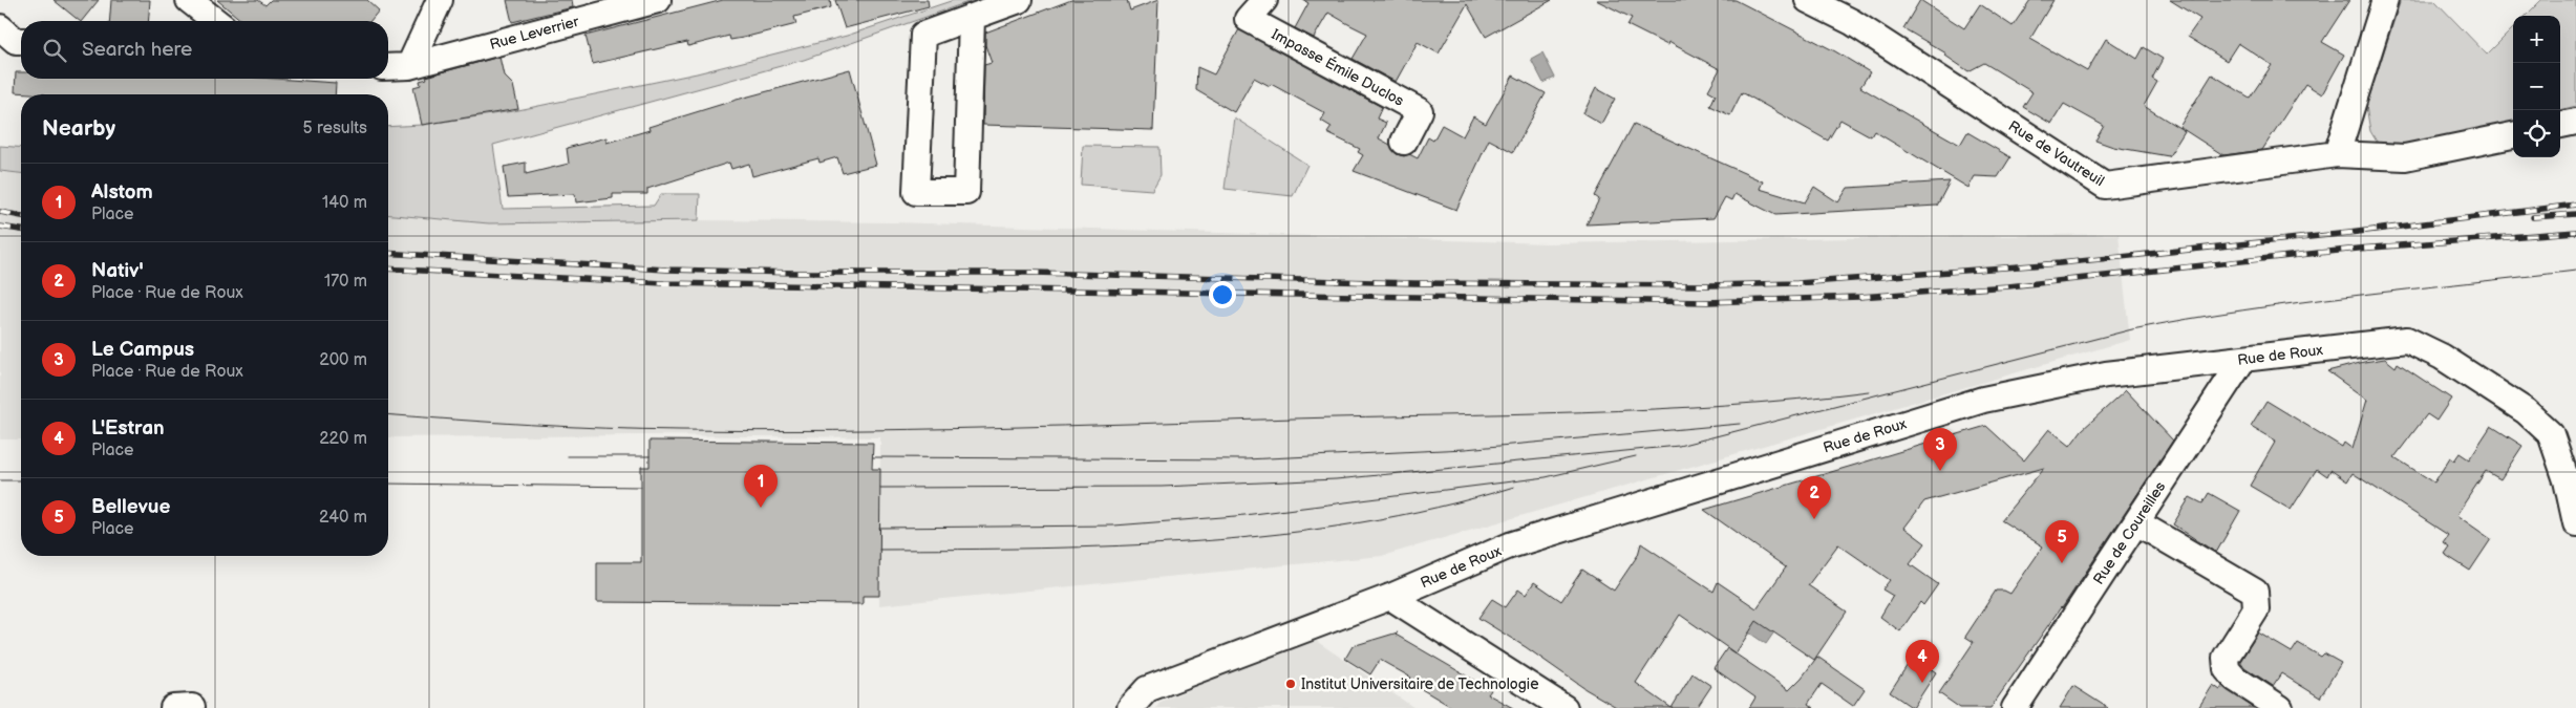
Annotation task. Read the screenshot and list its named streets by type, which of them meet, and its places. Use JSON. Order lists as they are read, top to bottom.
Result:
{
  "streets": {
    "street": [
      "Rue Leverrier",
      "Impasse Émile Duclos",
      "Rue de Vautreuil",
      "Rue de Roux",
      "Rue de Coureilles"
    ]
  },
  "crossings": [
    ["Rue de Roux", "Rue de Coureilles"]
  ],
  "places": ["Institut Universitaire de Technologie"],
  "page": {
    "map_buttons": ["+", "−"],
    "search": "Search here",
    "heading": ["Nearby", "5 results"],
    "list": [
      {
        "mark": "1",
        "name": "Alstom",
        "note": "Place",
        "value": "140 m"
      },
      {
        "mark": "2",
        "name": "Nativ'",
        "note": "Place · Rue de Roux",
        "value": "170 m"
      },
      {
        "mark": "3",
        "name": "Le Campus",
        "note": "Place · Rue de Roux",
        "value": "200 m"
      },
      {
        "mark": "4",
        "name": "L'Estran",
        "note": "Place",
        "value": "220 m"
      },
      {
        "mark": "5",
        "name": "Bellevue",
        "note": "Place",
        "value": "240 m"
      }
    ],
    "pins": [
      "3",
      "1",
      "2",
      "5",
      "4"
    ]
  }
}
